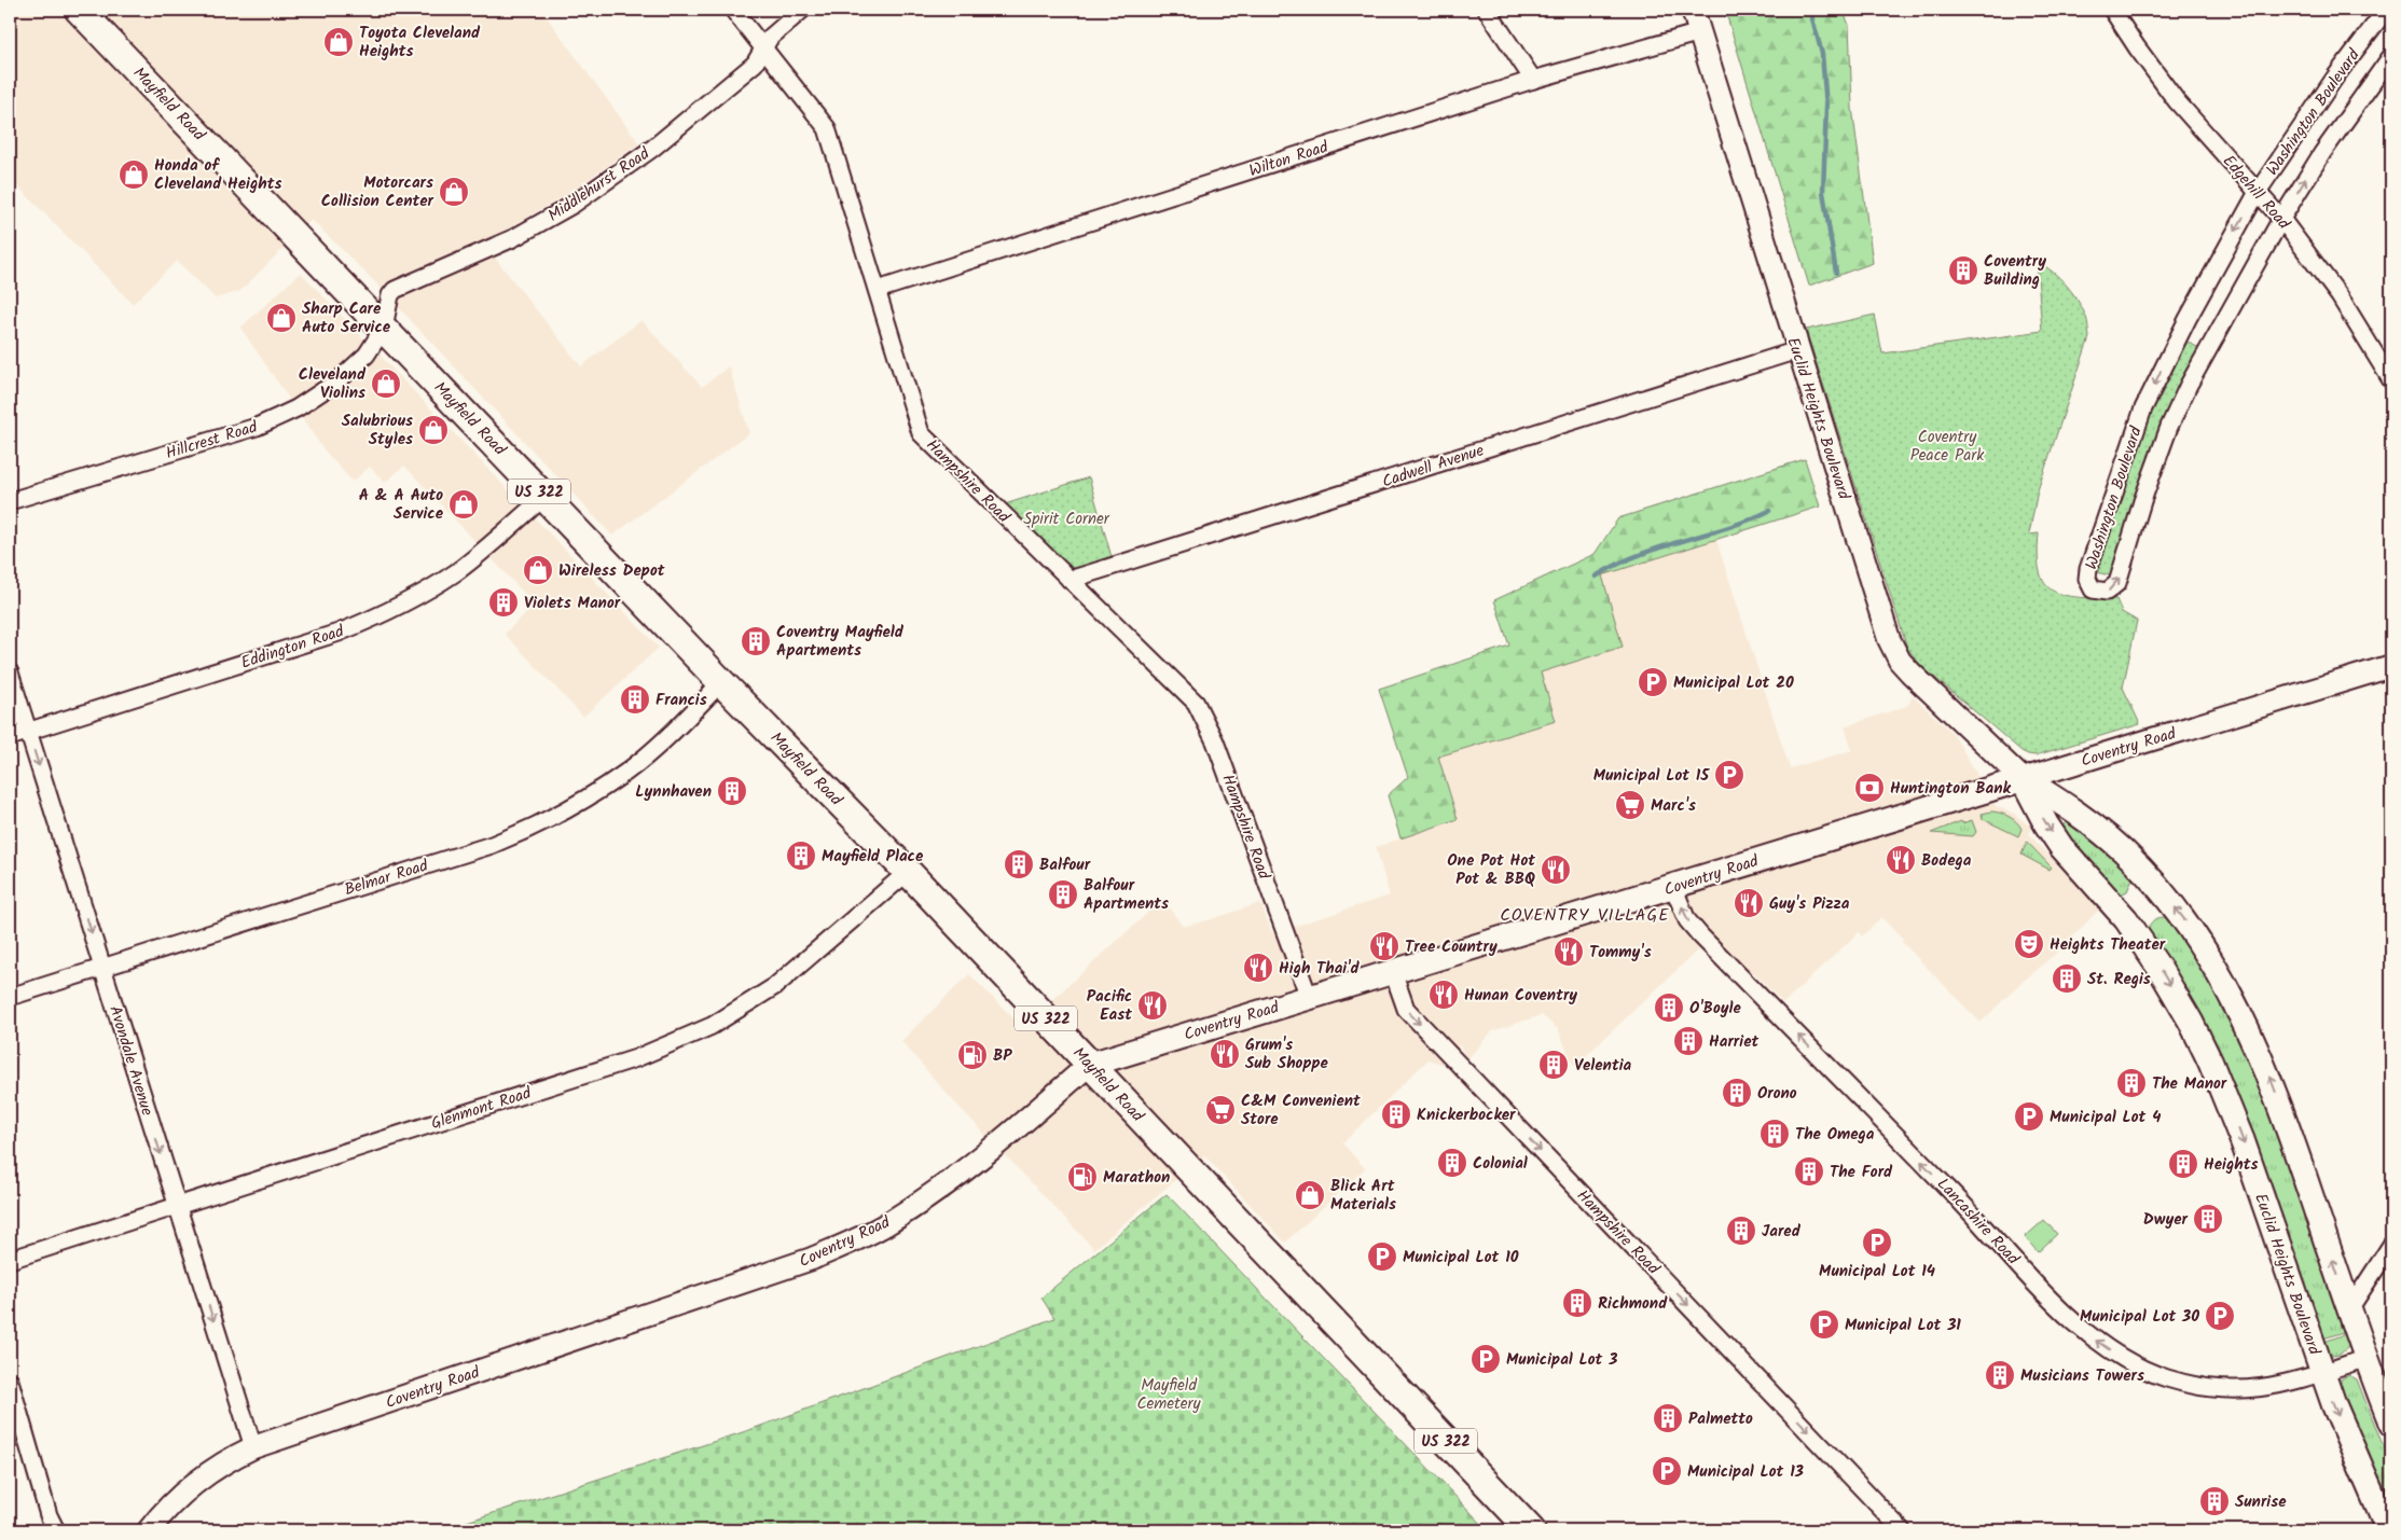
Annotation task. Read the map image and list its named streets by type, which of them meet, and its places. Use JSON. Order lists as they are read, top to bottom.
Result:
{
  "streets": {
    "main road": [
      "Mayfield Road",
      "Euclid Heights Boulevard",
      "US 322",
      "Coventry Road"
    ],
    "street": [
      "Washington Boulevard",
      "Wilton Road",
      "Middlehurst Road",
      "Edgehill Road",
      "Hillcrest Road",
      "Cadwell Avenue",
      "Hampshire Road",
      "Eddington Road",
      "Belmar Road",
      "Avondale Avenue",
      "Glenmont Road",
      "Lancashire Road"
    ]
  },
  "crossings": [
    ["Mayfield Road", "Middlehurst Road"],
    ["Mayfield Road", "Hillcrest Road"],
    ["Mayfield Road", "Eddington Road"],
    ["Mayfield Road", "Coventry Road"],
    ["Mayfield Road", "Belmar Road"],
    ["Mayfield Road", "Glenmont Road"],
    ["Washington Boulevard", "Edgehill Road"],
    ["Wilton Road", "Euclid Heights Boulevard"],
    ["Wilton Road", "Hampshire Road"],
    ["Middlehurst Road", "Hillcrest Road"],
    ["Middlehurst Road", "Hampshire Road"],
    ["Euclid Heights Boulevard", "Cadwell Avenue"],
    ["Euclid Heights Boulevard", "Coventry Road"],
    ["Euclid Heights Boulevard", "Lancashire Road"],
    ["Cadwell Avenue", "Hampshire Road"],
    ["Hampshire Road", "Coventry Road"],
    ["Eddington Road", "Avondale Avenue"],
    ["Coventry Road", "Avondale Avenue"],
    ["Coventry Road", "Lancashire Road"],
    ["Belmar Road", "Avondale Avenue"],
    ["Avondale Avenue", "Glenmont Road"]
  ],
  "one_way": ["Hampshire Road", "Avondale Avenue", "Lancashire Road"],
  "districts": ["COVENTRY VILLAGE"],
  "parks": ["Coventry Peace Park", "Spirit Corner", "Mayfield Cemetery"],
  "places": {
    "shop": [
      "Toyota Cleveland Heights",
      "Honda of Cleveland Heights",
      "Motorcars Collision Center",
      "Sharp Care Auto Service",
      "Cleveland Violins",
      "Salubrious Styles",
      "A & A Auto Service",
      "Wireless Depot",
      "Blick Art Materials"
    ],
    "building": [
      "Coventry Building",
      "Violets Manor",
      "Coventry Mayfield Apartments",
      "Francis",
      "Lynnhaven",
      "Mayfield Place",
      "Balfour",
      "Balfour Apartments",
      "St. Regis",
      "O'Boyle",
      "Harriet",
      "Velentia",
      "The Manor",
      "Orono",
      "Knickerbocker",
      "The Omega",
      "Colonial",
      "Heights",
      "The Ford",
      "Dwyer",
      "Jared",
      "Richmond",
      "Musicians Towers",
      "Palmetto",
      "Sunrise"
    ],
    "parking": [
      "Municipal Lot 20",
      "Municipal Lot 15",
      "Municipal Lot 4",
      "Municipal Lot 14",
      "Municipal Lot 10",
      "Municipal Lot 30",
      "Municipal Lot 31",
      "Municipal Lot 3",
      "Municipal Lot 13"
    ],
    "bank": ["Huntington Bank"],
    "supermarket": ["Marc's", "C&M Convenient Store"],
    "restaurant": [
      "Bodega",
      "One Pot Hot Pot & BBQ",
      "Guy's Pizza",
      "Tree Country",
      "Tommy's",
      "High Thai'd",
      "Hunan Coventry",
      "Pacific East",
      "Grum's Sub Shoppe"
    ],
    "theatre": ["Heights Theater"],
    "fuel station": ["BP", "Marathon"]
  }
}
